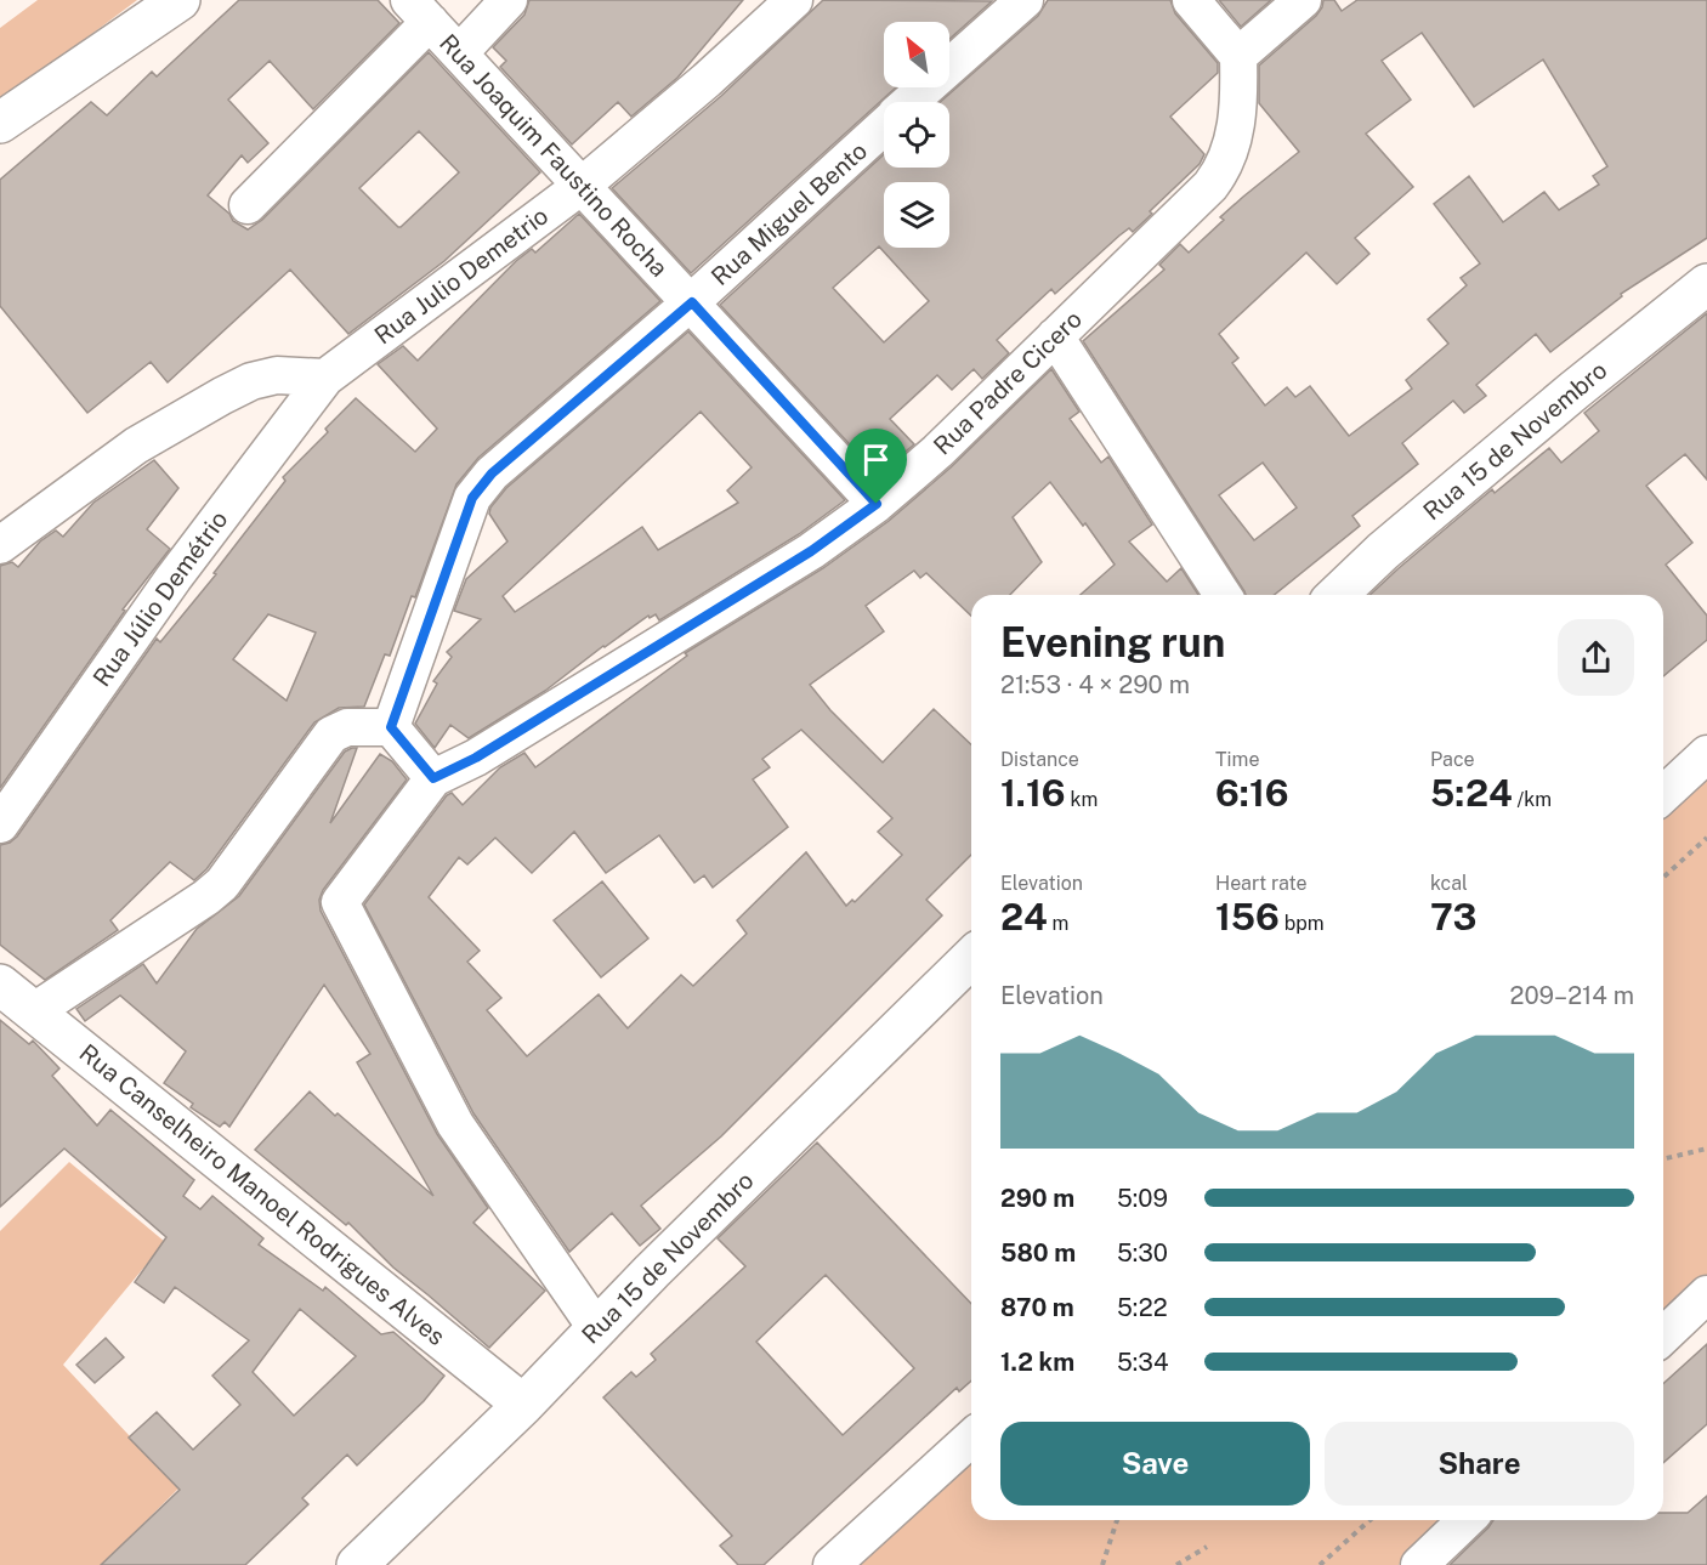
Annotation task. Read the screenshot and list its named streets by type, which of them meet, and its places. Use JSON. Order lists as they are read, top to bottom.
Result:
{
  "streets": {
    "main road": ["Rua 15 de Novembro", "Rua Canselheiro Manoel Rodrigues Alves"],
    "street": [
      "Rua Joaquim Faustino Rocha",
      "Rua Miguel Bento",
      "Rua Julio Demetrio",
      "Rua Padre Cicero",
      "Rua Júlio Demétrio"
    ]
  },
  "crossings": [
    ["Rua Joaquim Faustino Rocha", "Rua Miguel Bento"],
    ["Rua Joaquim Faustino Rocha", "Rua Julio Demetrio"],
    ["Rua Joaquim Faustino Rocha", "Rua Padre Cicero"],
    ["Rua Julio Demetrio", "Rua Júlio Demétrio"],
    ["Rua 15 de Novembro", "Rua Canselheiro Manoel Rodrigues Alves"]
  ],
  "north": "top left",
  "page": {
    "heading": ["Evening run", "21:53 · 4 × 290 m"],
    "stats": [
      ["Distance", "1.16 km"],
      ["Time", "6:16"],
      ["Pace", "5:24 /km"],
      ["Elevation", "24 m"],
      ["Heart rate", "156 bpm"],
      ["kcal", "73"]
    ],
    "chart": ["Elevation", "209–214 m"],
    "list": [
      {
        "name": "290 m",
        "note": "5:09"
      },
      {
        "name": "580 m",
        "note": "5:30"
      },
      {
        "name": "870 m",
        "note": "5:22"
      },
      {
        "name": "1.2 km",
        "note": "5:34"
      }
    ],
    "buttons": ["Save", "Share"]
  }
}
